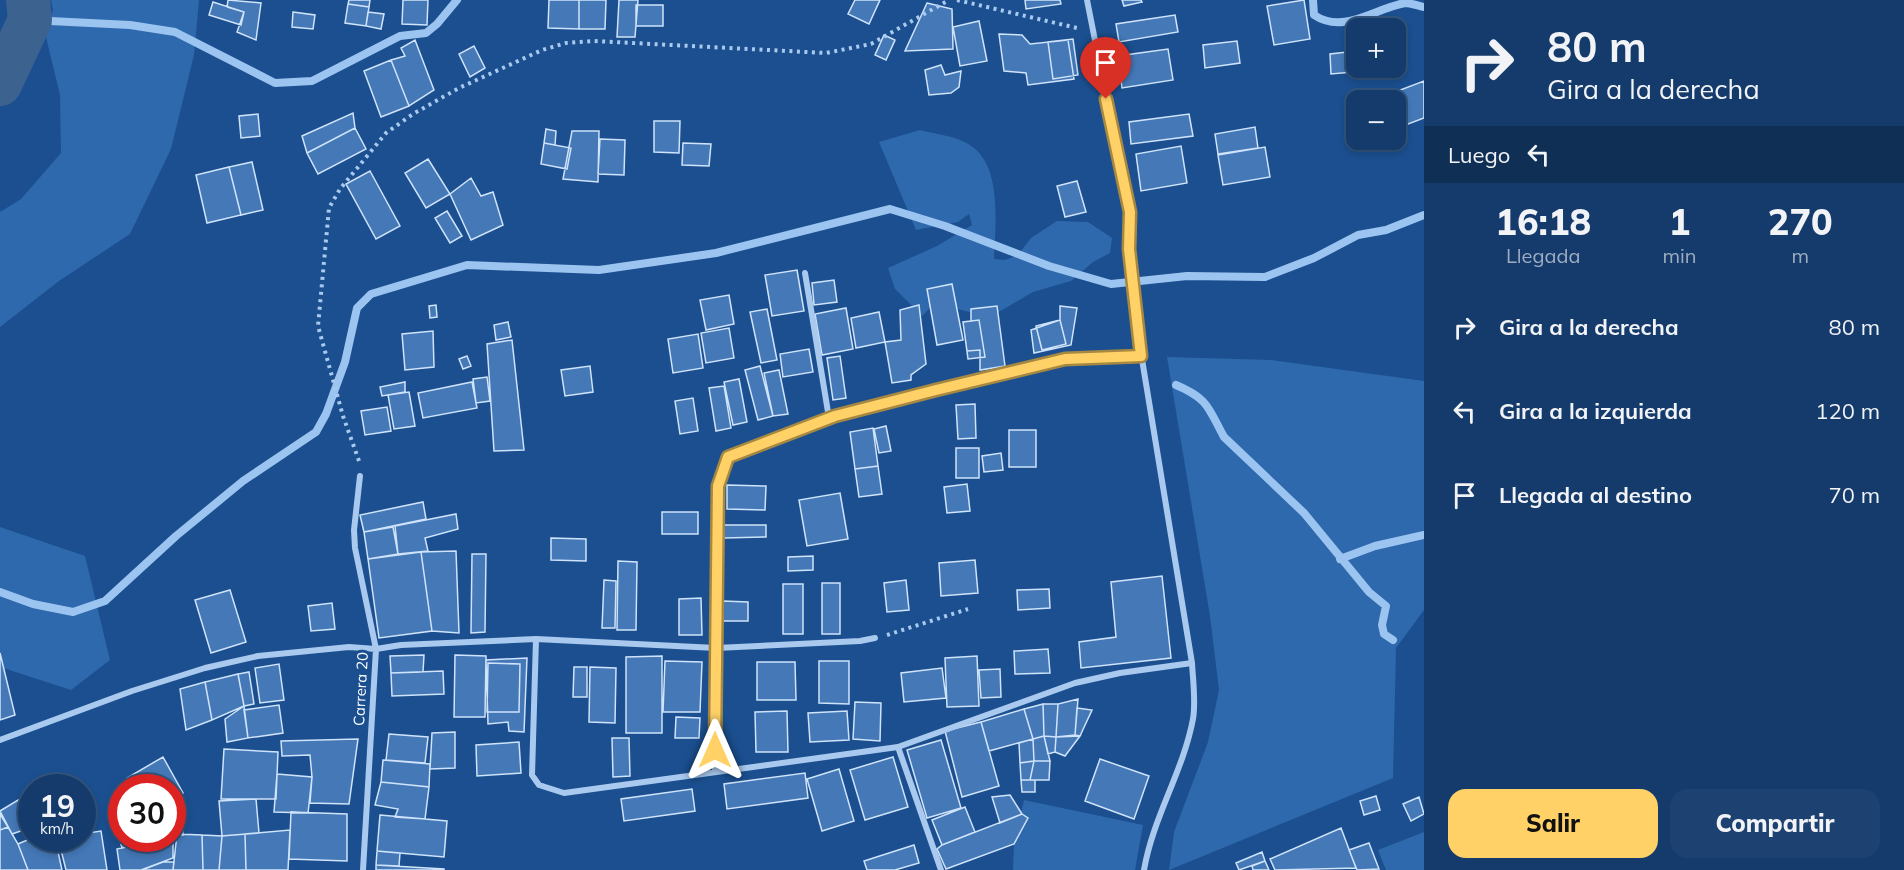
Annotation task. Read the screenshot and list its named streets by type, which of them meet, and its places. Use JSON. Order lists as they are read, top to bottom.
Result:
{
  "streets": {
    "street": ["Carrera 20"]
  },
  "page": {
    "turn": ["80 m", "Gira a la derecha"],
    "map_buttons": ["+", "−"],
    "then": "Luego",
    "eta": [
      "16:18",
      "Llegada",
      "1",
      "min",
      "270",
      "m"
    ],
    "list": [
      {
        "name": "Gira a la derecha",
        "value": "80 m"
      },
      {
        "name": "Gira a la izquierda",
        "value": "120 m"
      },
      {
        "name": "Llegada al destino",
        "value": "70 m"
      }
    ],
    "speed": "19 km/h",
    "limit": "30",
    "buttons": ["Salir", "Compartir"]
  }
}
